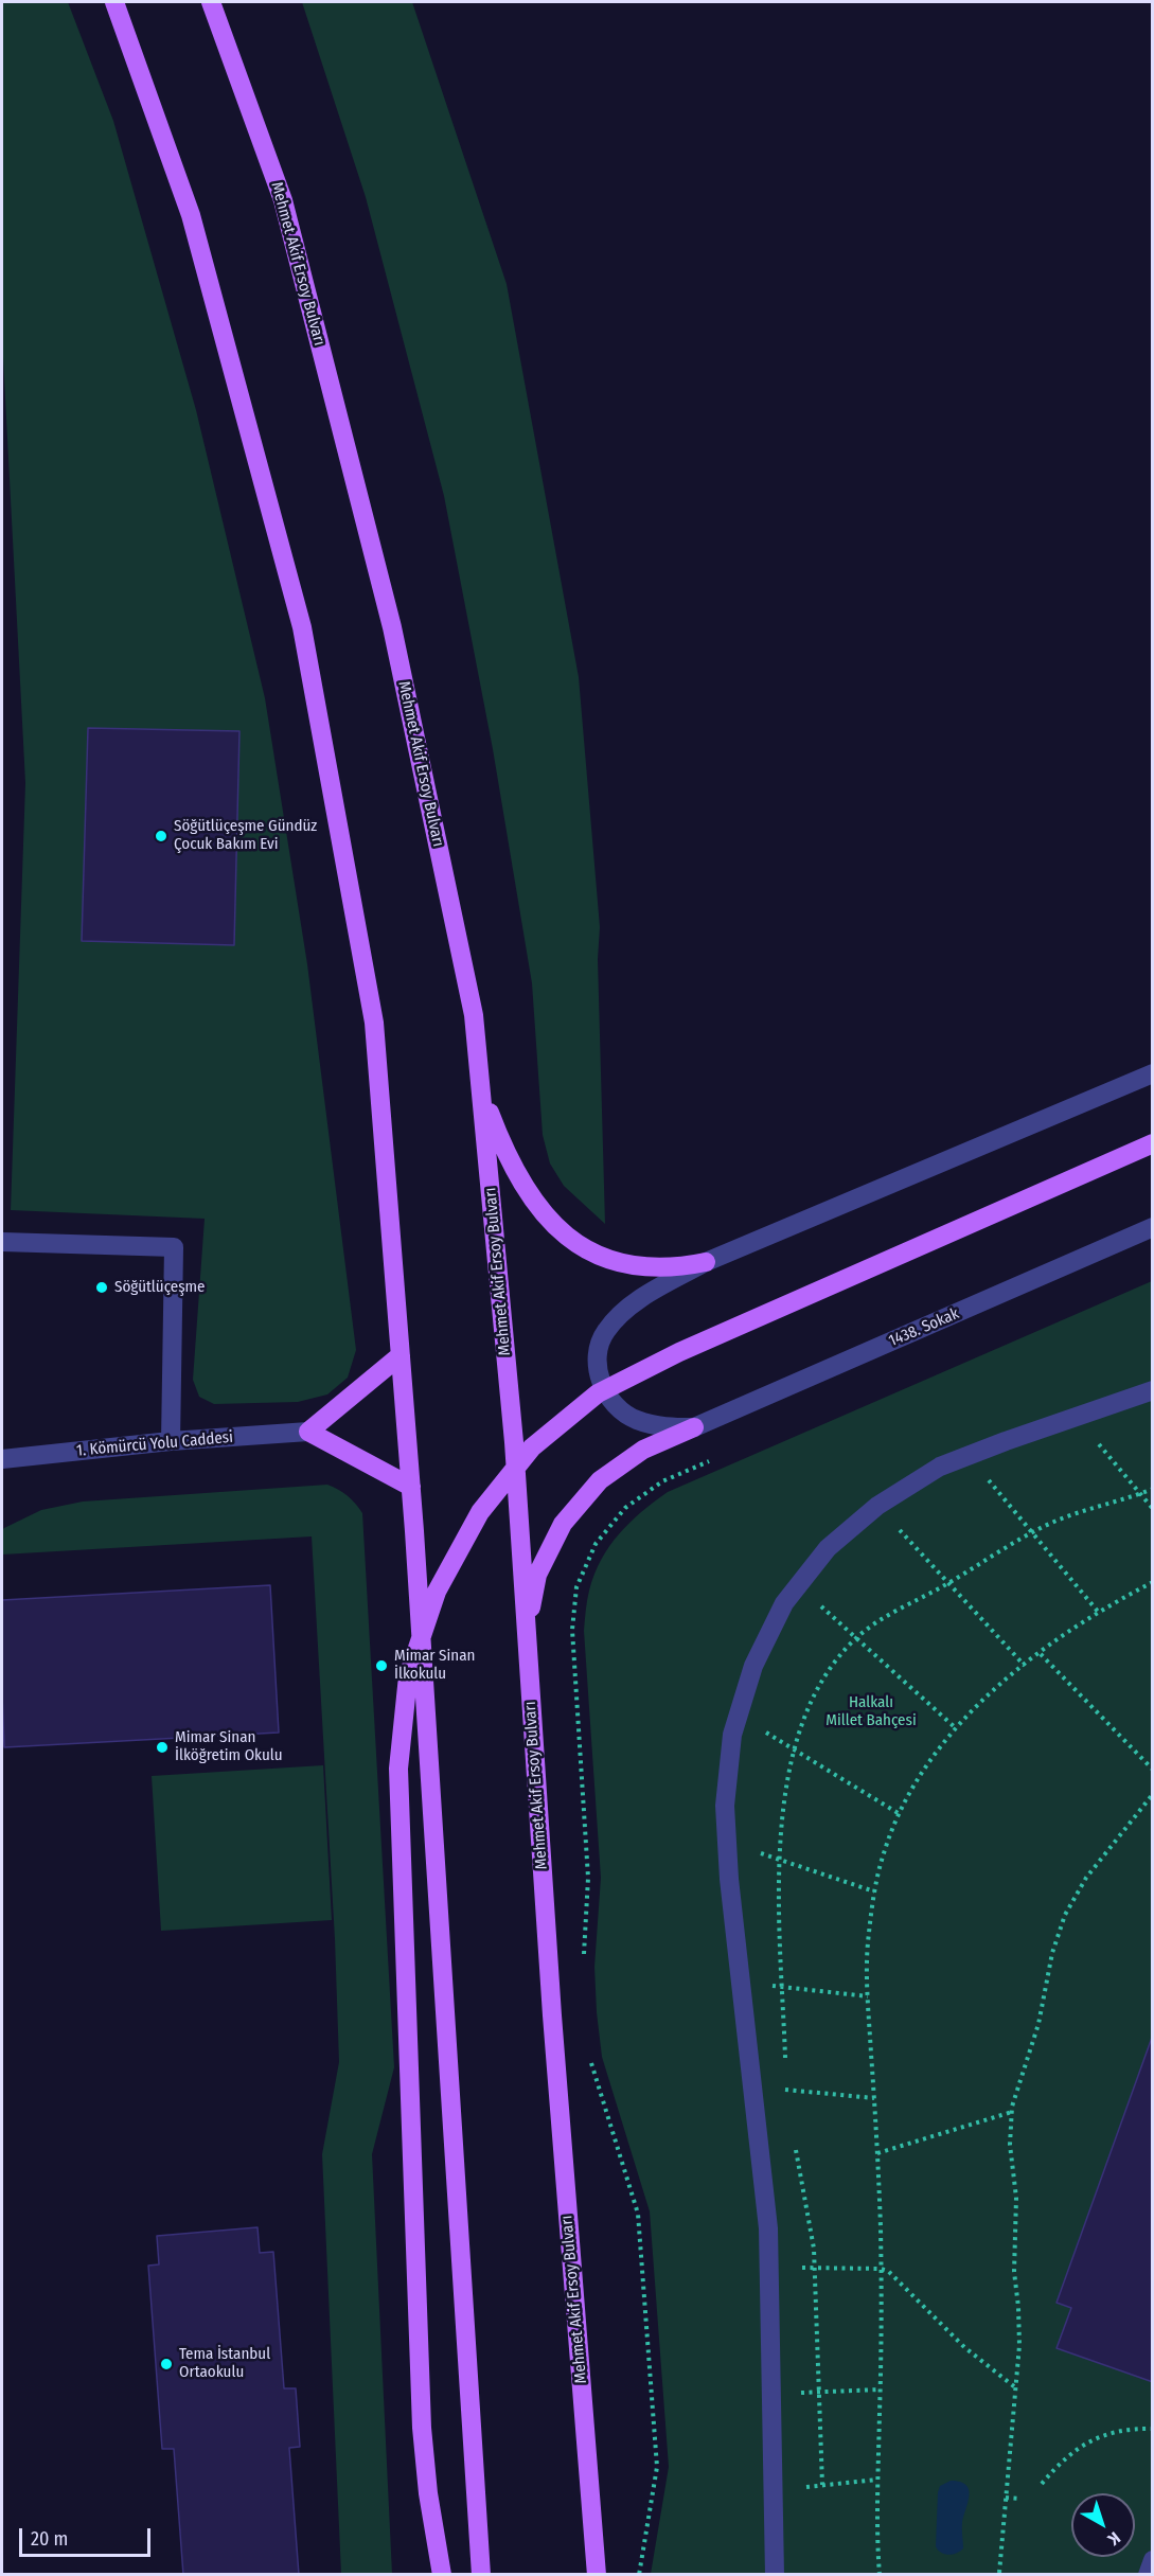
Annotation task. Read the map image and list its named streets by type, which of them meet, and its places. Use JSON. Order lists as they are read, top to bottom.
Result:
{
  "streets": {
    "main road": ["Mehmet Akif Ersoy Bulvarı"],
    "street": ["1438. Sokak", "1. Kömürcü Yolu Caddesi"]
  },
  "parks": ["Halkalı Millet Bahçesi"],
  "places": [
    "Söğütlüçeşme Gündüz Çocuk Bakım Evi",
    "Söğütlüçeşme",
    "Mimar Sinan İlkokulu",
    "Mimar Sinan İlköğretim Okulu",
    "Tema İstanbul Ortaokulu"
  ],
  "scale_bar": "20 m",
  "north": "bottom right"
}
